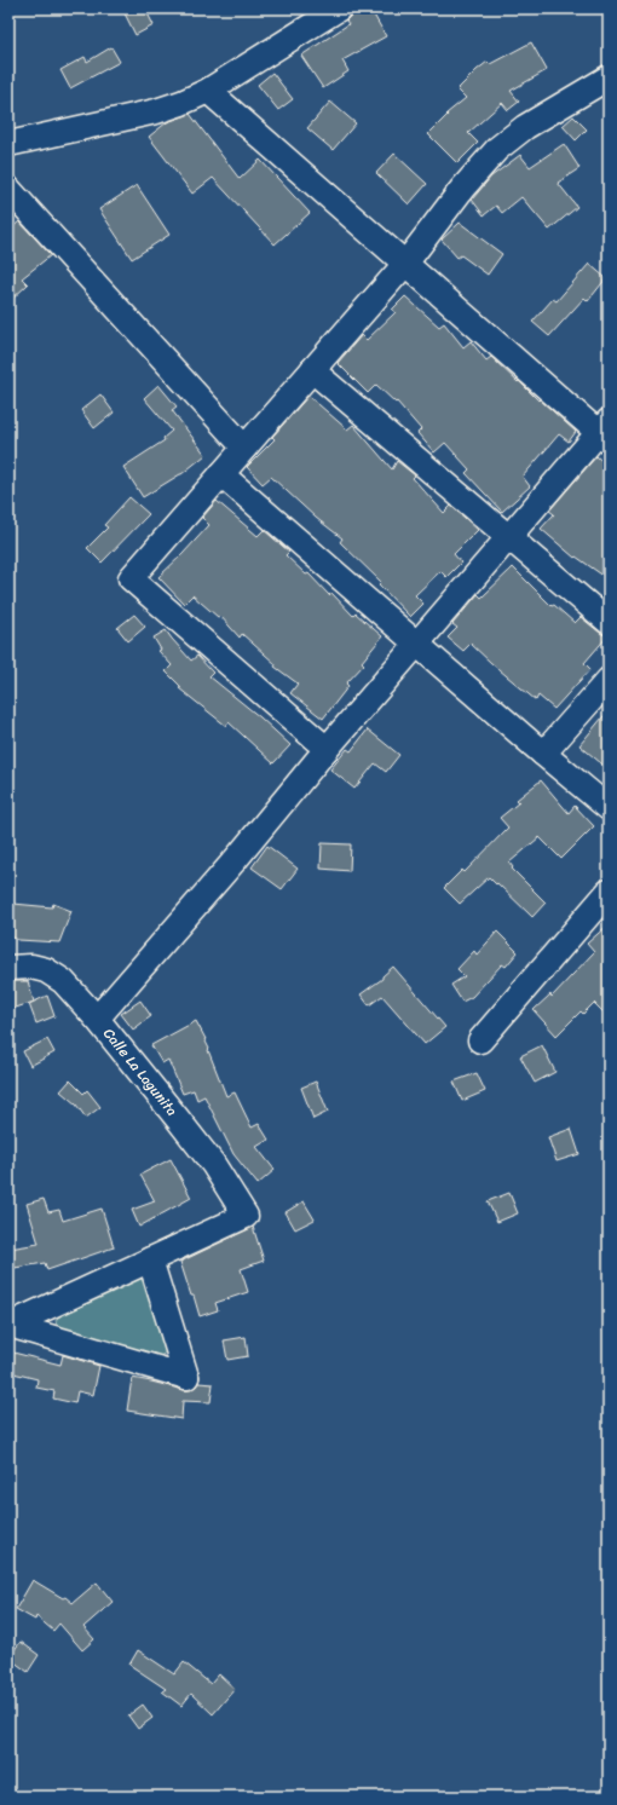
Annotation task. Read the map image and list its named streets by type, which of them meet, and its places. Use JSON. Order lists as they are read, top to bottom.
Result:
{
  "streets": {
    "street": ["Calle La Lagunita"]
  }
}
